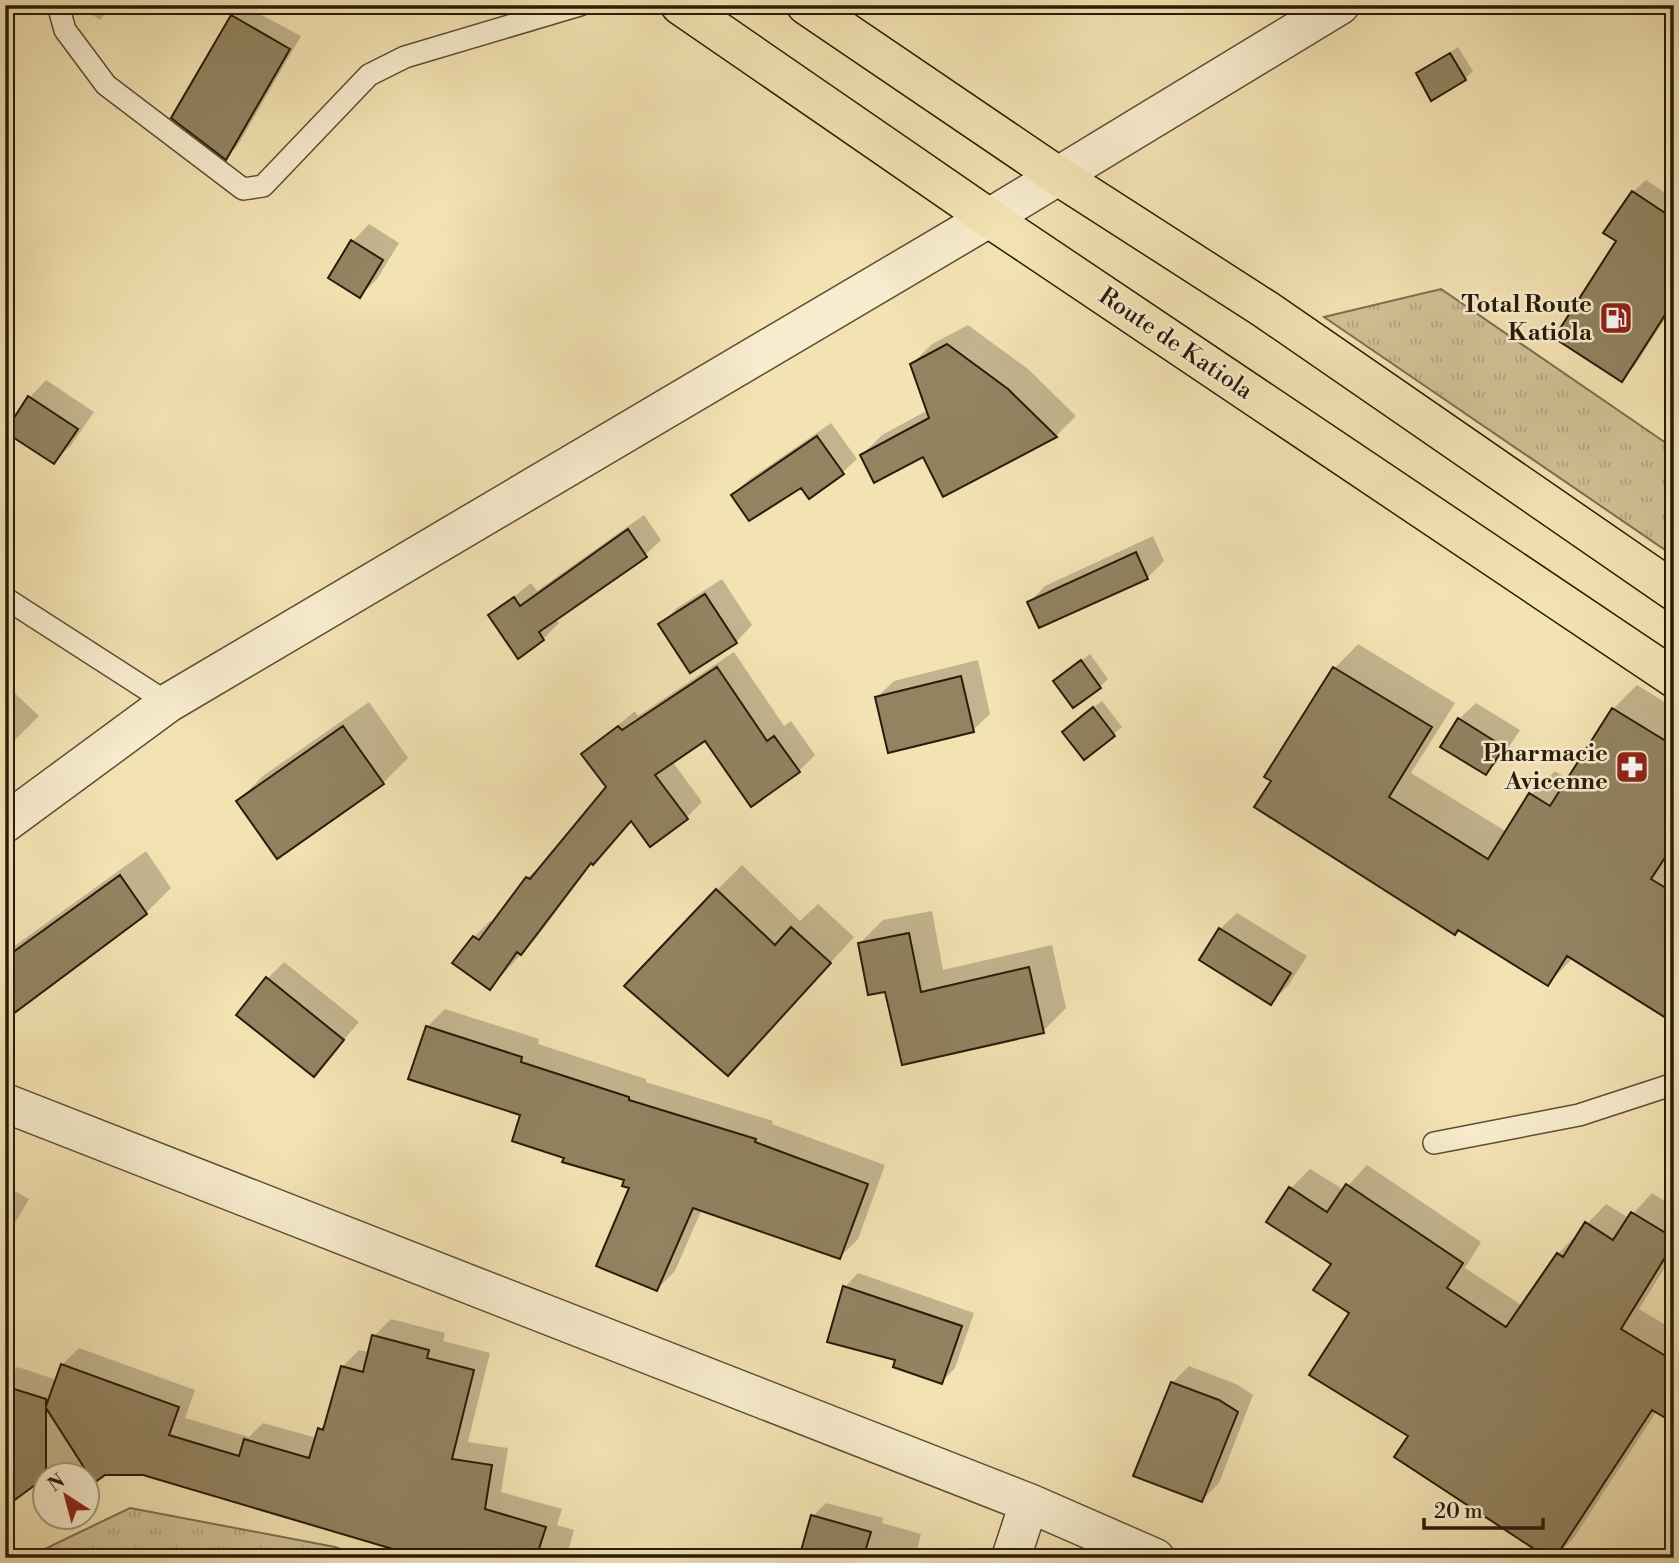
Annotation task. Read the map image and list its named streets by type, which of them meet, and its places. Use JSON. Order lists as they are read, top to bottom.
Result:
{
  "streets": {
    "highway": ["Route de Katiola"]
  },
  "places": {
    "fuel station": ["Total Route Katiola"],
    "pharmacy": ["Pharmacie Avicenne"]
  },
  "scale_bar": "20 m",
  "north": "top left"
}
